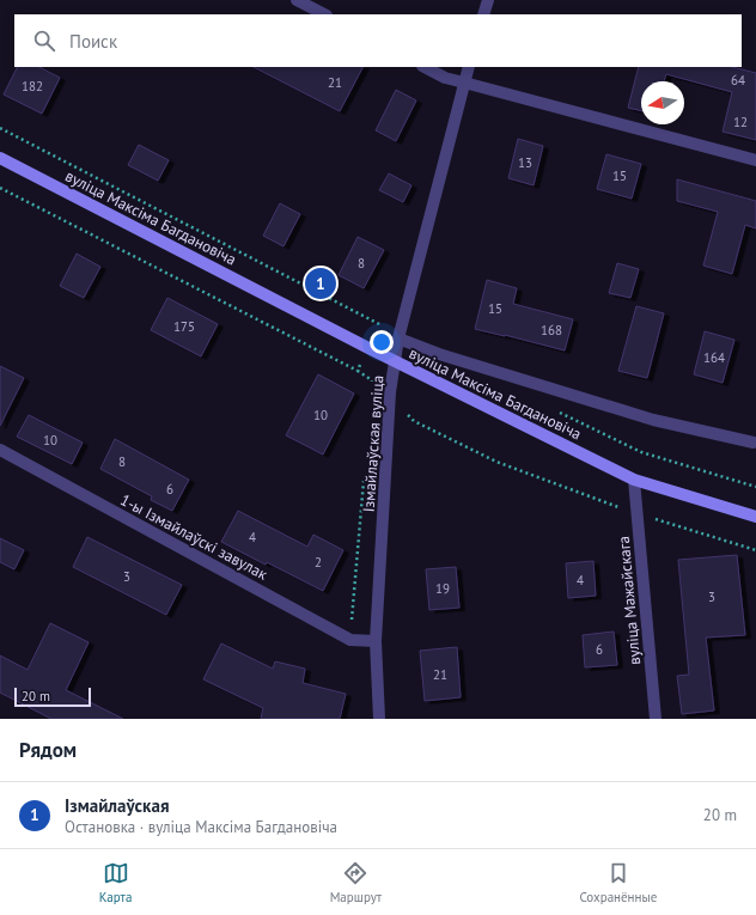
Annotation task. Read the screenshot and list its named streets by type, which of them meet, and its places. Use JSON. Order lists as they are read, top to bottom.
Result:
{
  "streets": {
    "main road": ["вуліца Максіма Багдановіча"],
    "street": ["Ізмайлаўская вуліца", "1-ы Ізмайлаўскі завулак", "вуліца Мажайскага"]
  },
  "crossings": [
    ["вуліца Максіма Багдановіча", "Ізмайлаўская вуліца"],
    ["вуліца Максіма Багдановіча", "вуліца Мажайскага"],
    ["Ізмайлаўская вуліца", "1-ы Ізмайлаўскі завулак"]
  ],
  "house_numbers": [
    "64",
    "21",
    "182",
    "12",
    "13",
    "15",
    "8",
    "15",
    "175",
    "168",
    "164",
    "10",
    "10",
    "8",
    "6",
    "4",
    "2",
    "3",
    "4",
    "19",
    "3",
    "6",
    "21"
  ],
  "scale_bar": "20 m",
  "north": "left",
  "page": {
    "search": "Поиск",
    "pins": "1",
    "scale": "20 m",
    "heading": "Рядом",
    "list": [
      {
        "mark": "1",
        "name": "Ізмайлаўская",
        "note": "Остановка · вуліца Максіма Багдановіча",
        "value": "20 m"
      }
    ],
    "nav": ["Карта", "Маршрут", "Сохранённые"]
  }
}
